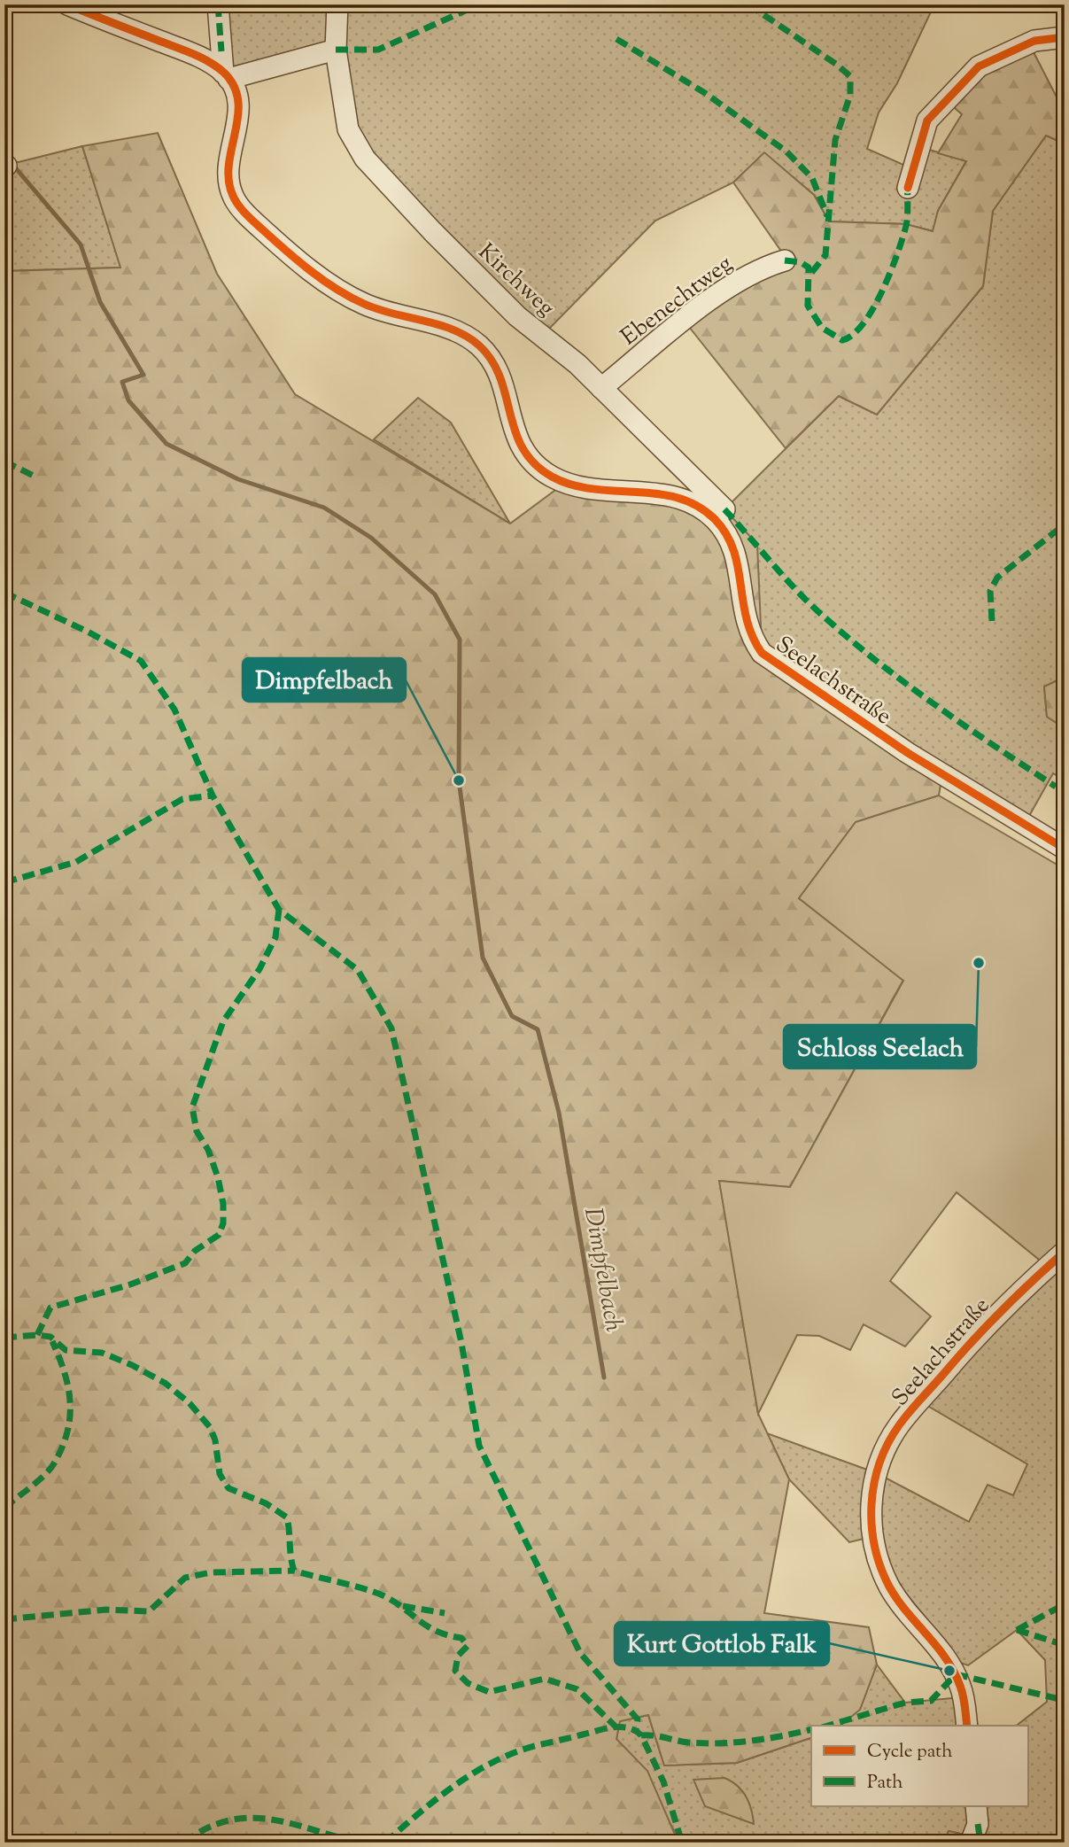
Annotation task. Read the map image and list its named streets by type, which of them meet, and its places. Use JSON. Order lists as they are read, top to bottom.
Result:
{
  "streets": {
    "street": ["Kirchweg", "Ebenechtweg", "Seelachstraße"]
  },
  "crossings": [
    ["Kirchweg", "Ebenechtweg"]
  ],
  "water": ["Dimpfelbach"],
  "places": ["Dimpfelbach", "Schloss Seelach", "Kurt Gottlob Falk"],
  "legend": ["Cycle path", "Path"]
}
